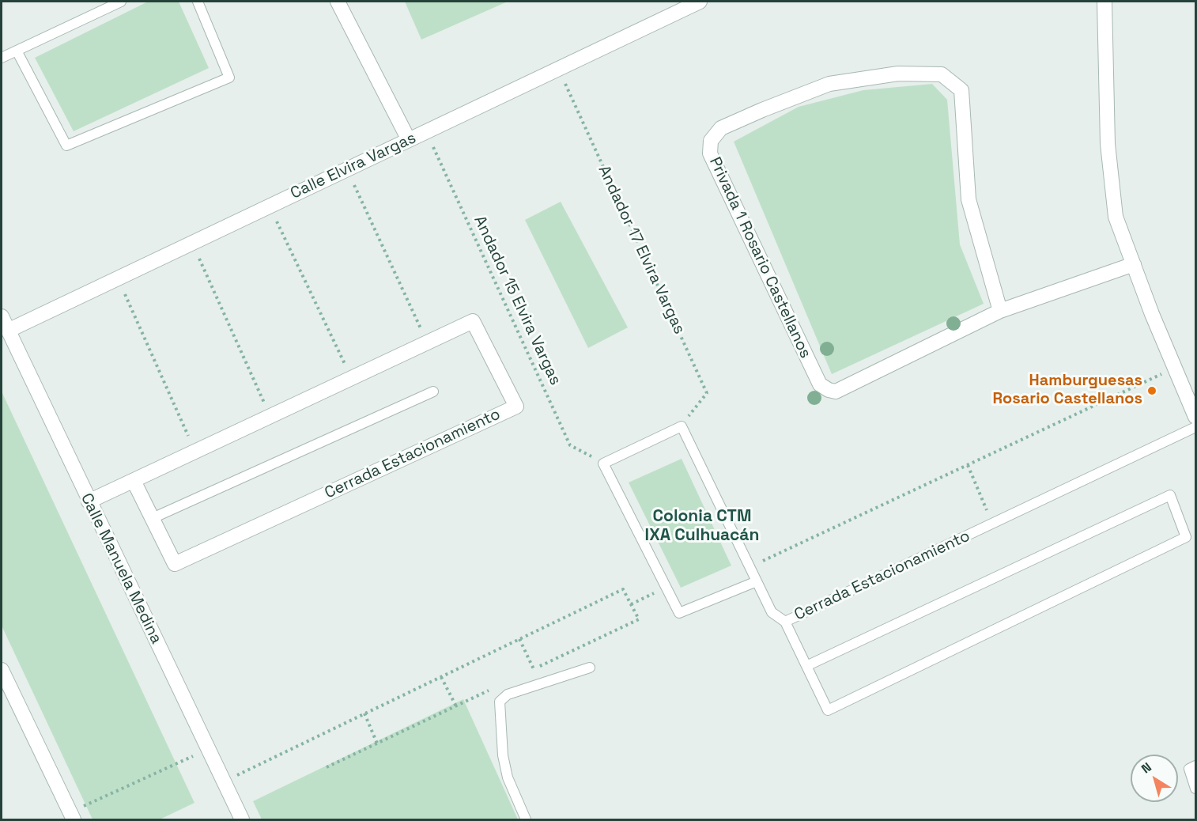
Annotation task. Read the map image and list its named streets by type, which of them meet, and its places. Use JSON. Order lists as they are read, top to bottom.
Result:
{
  "streets": {
    "street": [
      "Calle Elvira Vargas",
      "Privada 1 Rosario Castellanos",
      "Cerrada Estacionamiento",
      "Calle Manuela Medina"
    ],
    "path": ["Andador 17 Elvira Vargas", "Andador 15 Elvira Vargas"]
  },
  "crossings": [
    ["Calle Elvira Vargas", "Andador 17 Elvira Vargas"],
    ["Calle Elvira Vargas", "Andador 15 Elvira Vargas"],
    ["Calle Elvira Vargas", "Calle Manuela Medina"],
    ["Cerrada Estacionamiento", "Calle Manuela Medina"]
  ],
  "districts": ["Colonia CTM IXA Culhuacán"],
  "places": ["Hamburguesas Rosario Castellanos"],
  "north": "top left"
}
